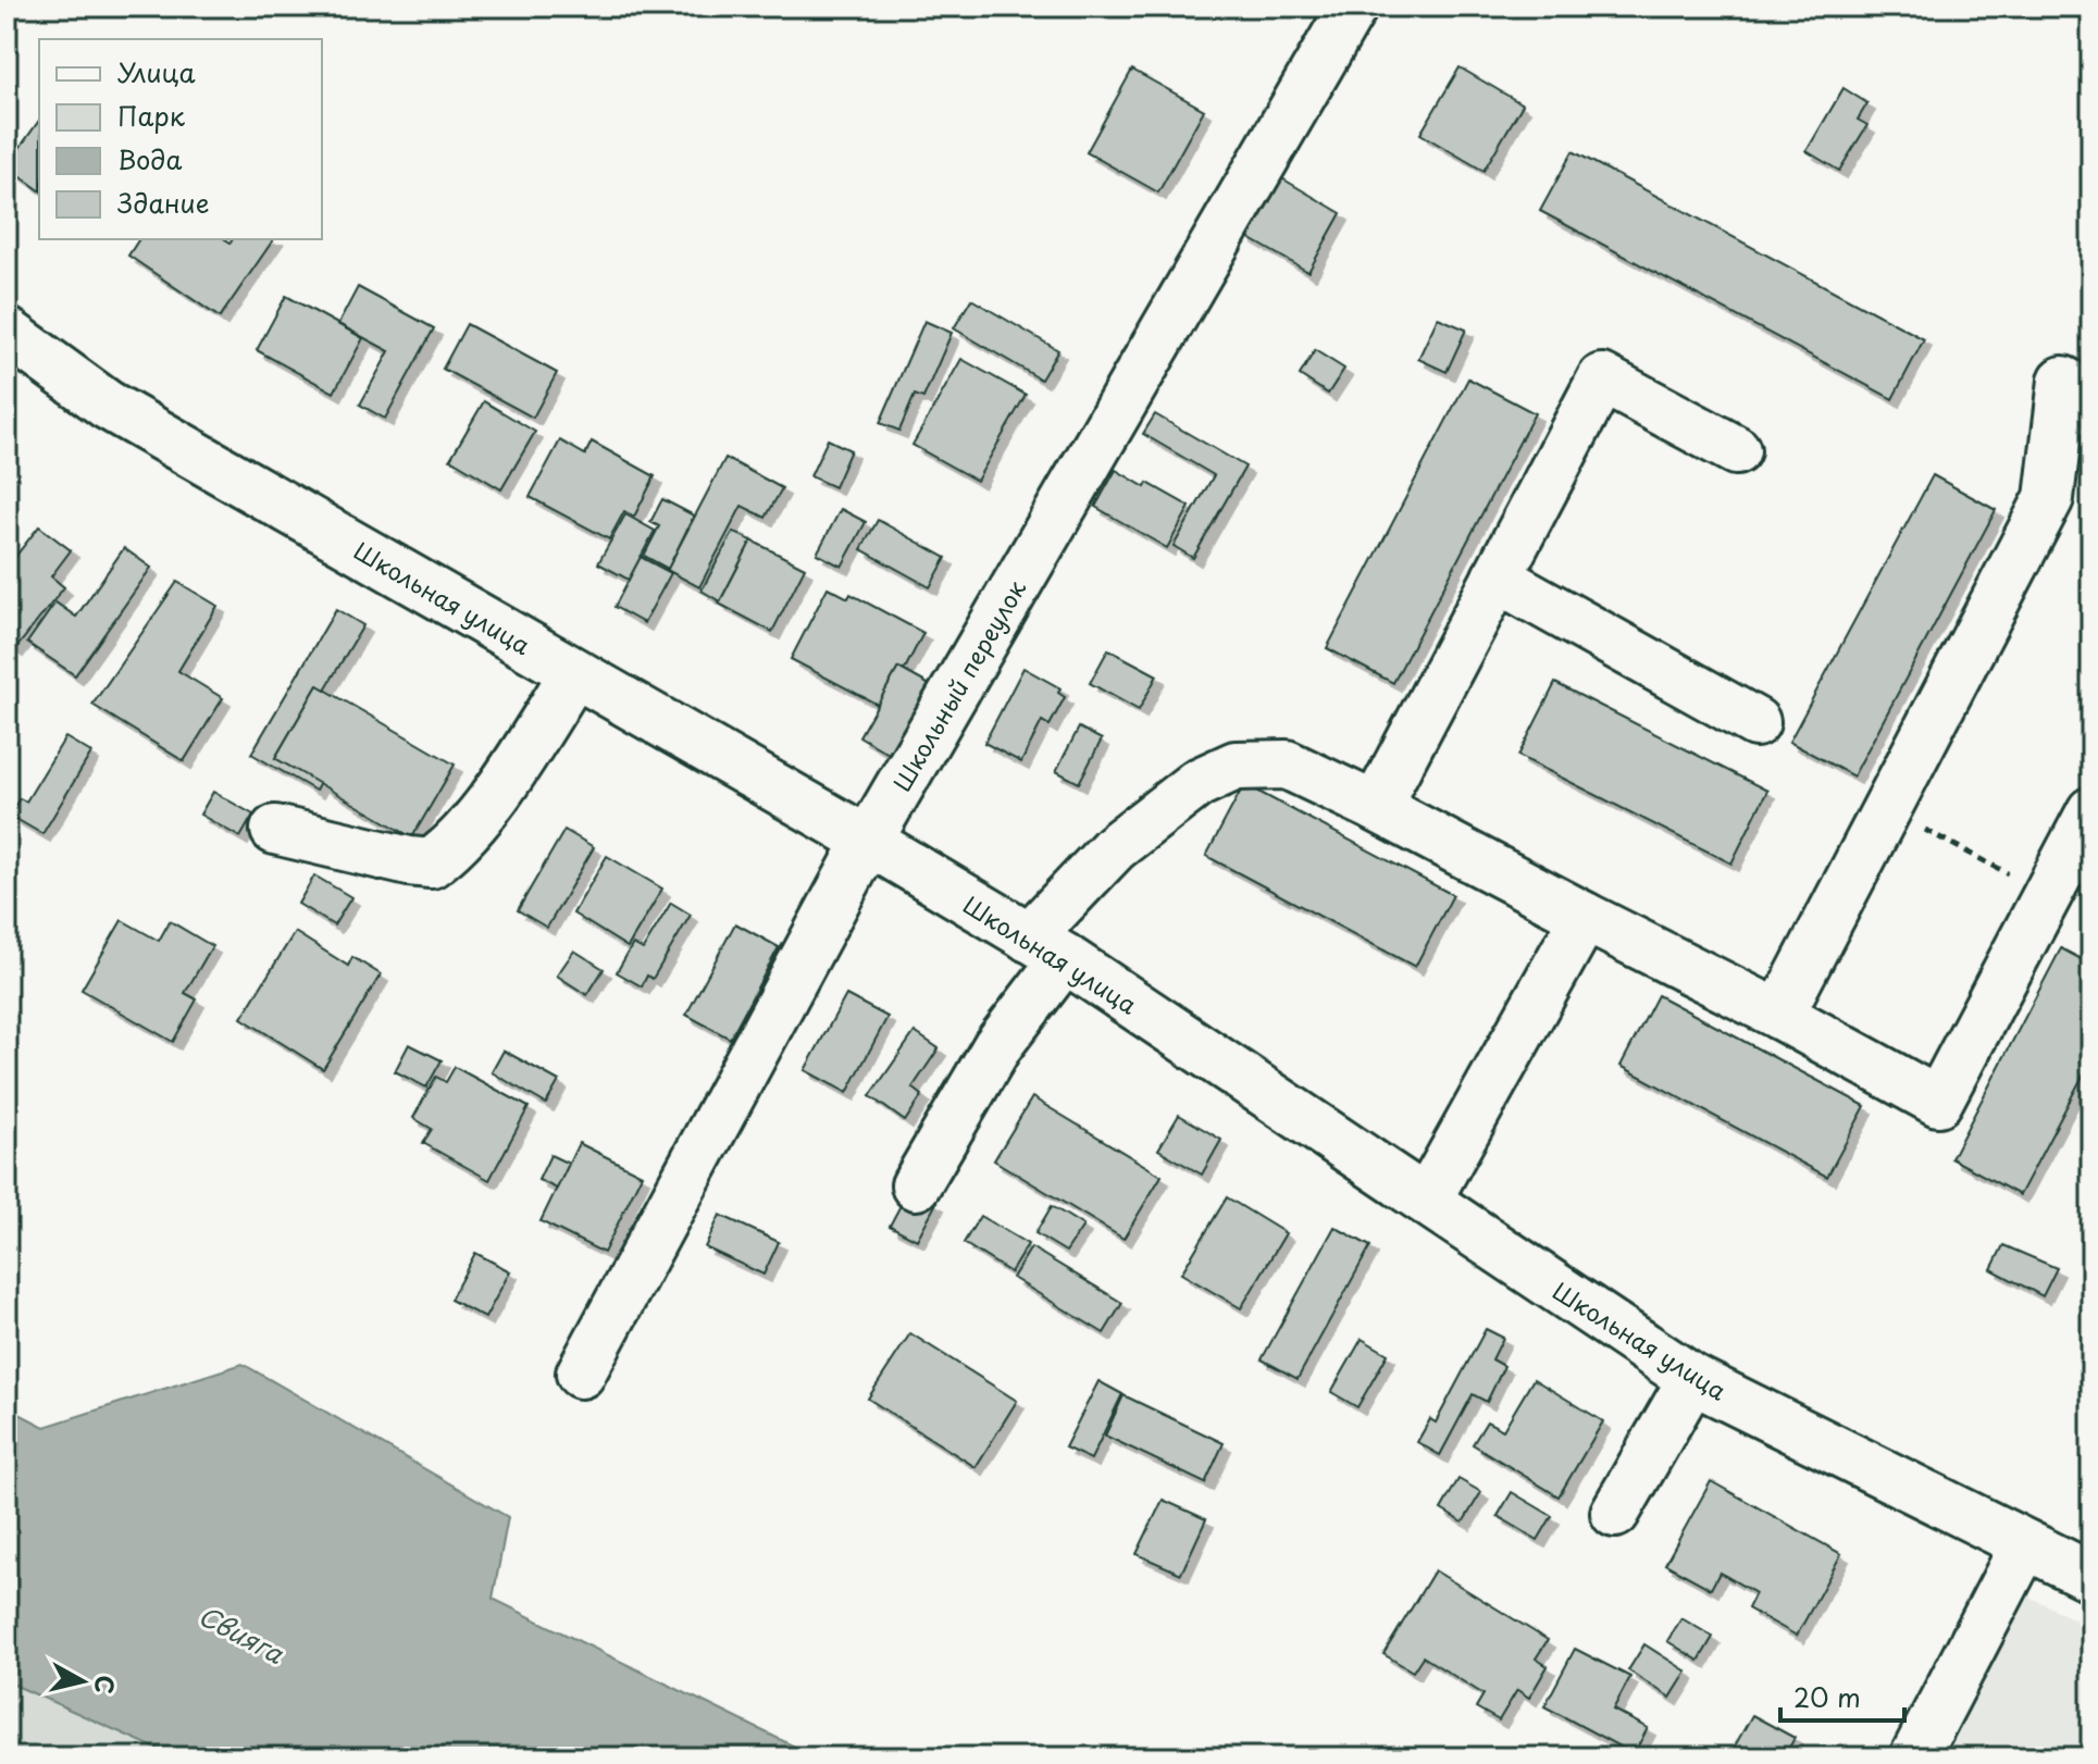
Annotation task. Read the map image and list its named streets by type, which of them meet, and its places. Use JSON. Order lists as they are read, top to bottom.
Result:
{
  "streets": {
    "street": ["Школьная улица", "Школьный переулок"]
  },
  "crossings": [
    ["Школьная улица", "Школьный переулок"]
  ],
  "water": ["Свияга"],
  "legend": [
    "Улица",
    "Парк",
    "Вода",
    "Здание"
  ],
  "scale_bar": "20 m",
  "north": "right"
}
